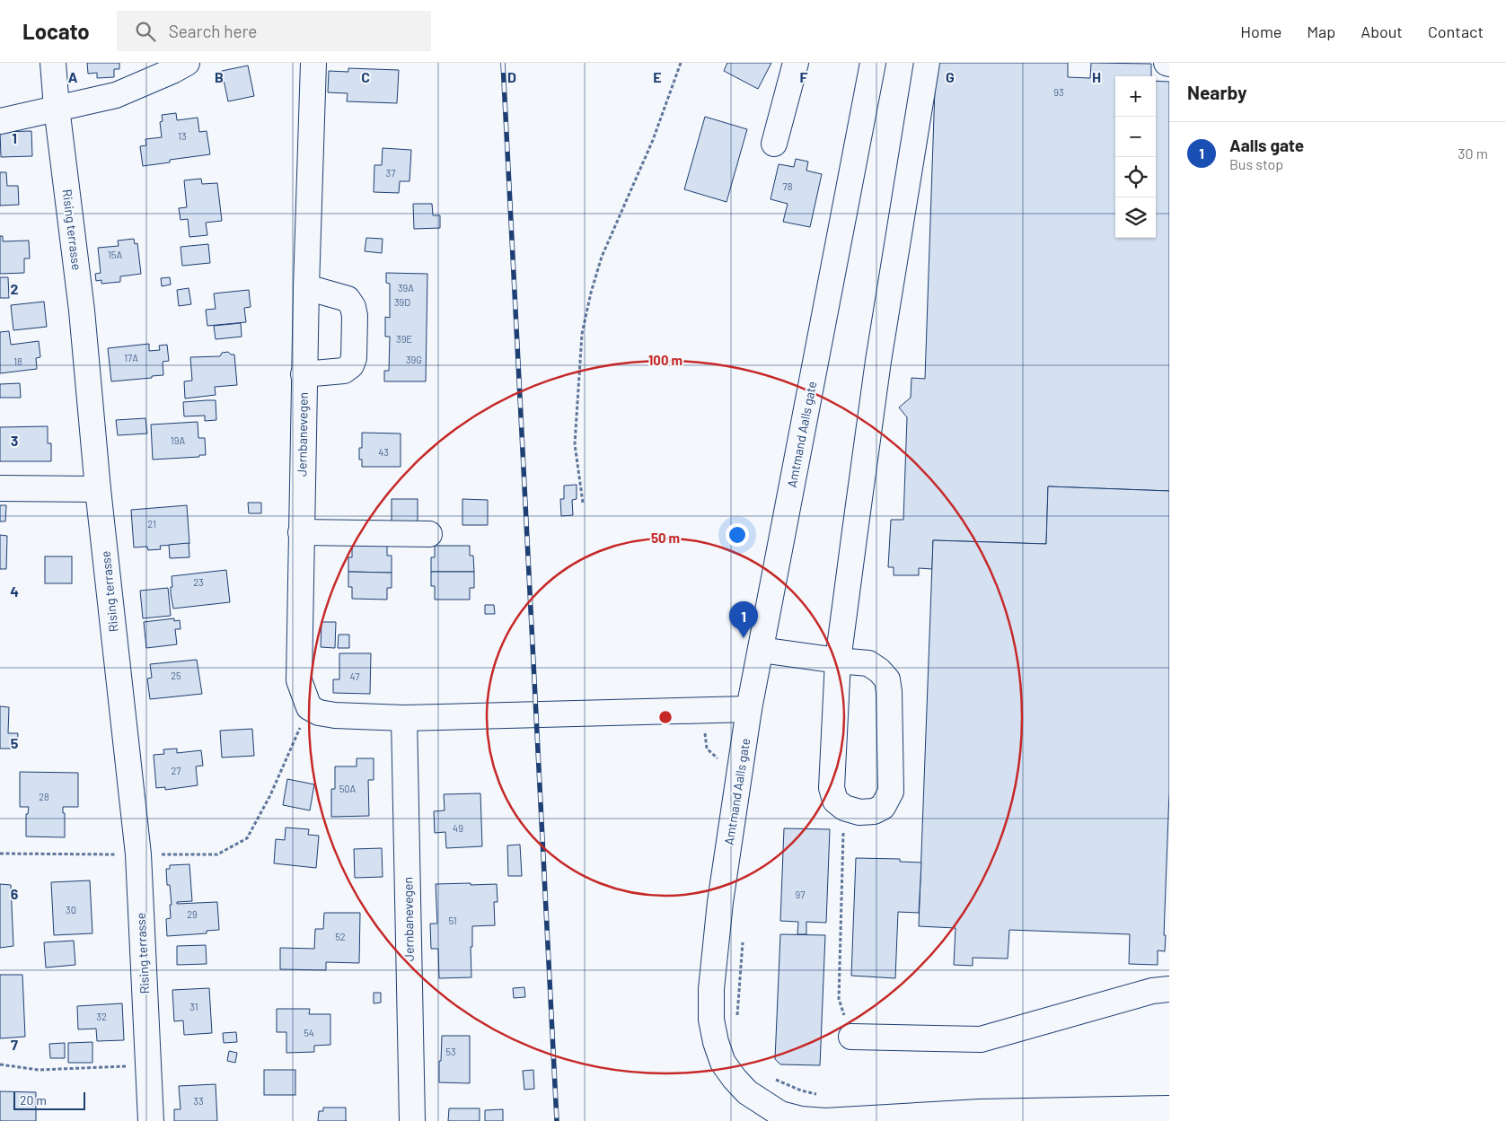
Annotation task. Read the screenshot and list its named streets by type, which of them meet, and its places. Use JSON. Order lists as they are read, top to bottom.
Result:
{
  "streets": {
    "street": ["Rising terrasse", "Jernbanevegen", "Amtmand Aalls gate"]
  },
  "house_numbers": [
    "93",
    "13",
    "37",
    "78",
    "15A",
    "39A",
    "39D",
    "39E",
    "17A",
    "39G",
    "18",
    "19A",
    "43",
    "21",
    "23",
    "25",
    "47",
    "27",
    "50A",
    "28",
    "49",
    "97",
    "30",
    "29",
    "51",
    "52",
    "31",
    "32",
    "54",
    "53",
    "33"
  ],
  "scale_bar": "20 m",
  "page": {
    "header": "Locato",
    "search": "Search here",
    "nav": [
      "Home",
      "Map",
      "About",
      "Contact"
    ],
    "heading": "Nearby",
    "map_buttons": ["+", "−"],
    "list": [
      {
        "mark": "1",
        "name": "Aalls gate",
        "note": "Bus stop",
        "value": "30 m"
      }
    ],
    "pins": "1",
    "scale": "20 m"
  },
  "grid": {
    "columns": [
      "A",
      "B",
      "C",
      "D",
      "E",
      "F",
      "G",
      "H"
    ],
    "rows": [
      "1",
      "2",
      "3",
      "4",
      "5",
      "6",
      "7"
    ]
  },
  "rings": ["100 m", "50 m"]
}
